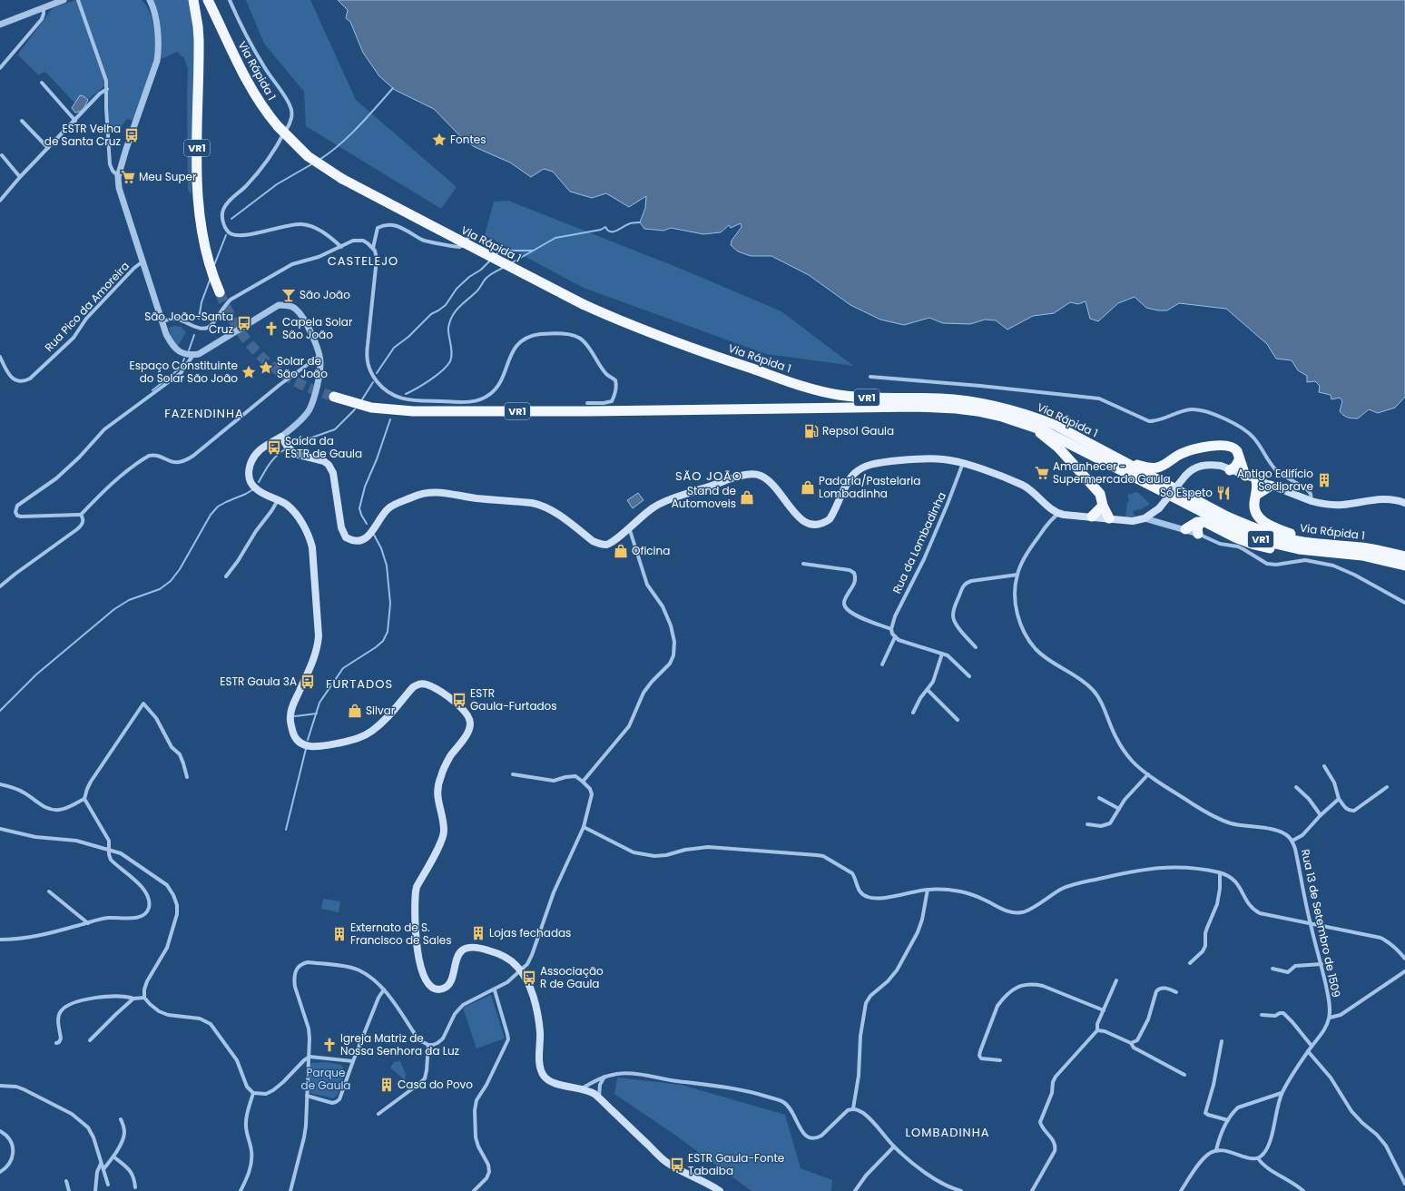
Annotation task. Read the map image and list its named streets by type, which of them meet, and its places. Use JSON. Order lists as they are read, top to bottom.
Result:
{
  "streets": {
    "highway": ["Via Rápida 1", "VR1"],
    "street": ["Rua Pico da Amoreira", "Rua da Lombadinha", "Rua 13 de Setembro de 1509"]
  },
  "districts": [
    "CASTELEJO",
    "FAZENDINHA",
    "SÃO JOÃO",
    "FURTADOS",
    "LOMBADINHA"
  ],
  "parks": ["Parque de Gaula"],
  "places": {
    "bus stop": [
      "ESTR Velha de Santa Cruz",
      "São João-Santa Cruz",
      "Saída da ESTR de Gaula",
      "ESTR Gaula 3A",
      "ESTR Gaula-Furtados",
      "Associação R de Gaula",
      "ESTR Gaula-Fonte Tabaiba"
    ],
    "place": ["Fontes", "Solar de São João", "Espaço Constituinte do Solar São João"],
    "supermarket": ["Meu Super", "Amanhecer - Supermercado Gaula"],
    "bar": ["São João"],
    "church": ["Capela Solar São João", "Igreja Matriz de Nossa Senhora da Luz"],
    "fuel station": ["Repsol Gaula"],
    "building": [
      "Antigo Edifício Sodiprave",
      "Lojas fechadas",
      "Externato de S. Francisco de Sales",
      "Casa do Povo"
    ],
    "shop": [
      "Padaria/Pastelaria Lombadinha",
      "Stand de Automoveis",
      "Oficina",
      "Silvar"
    ],
    "restaurant": ["Só Espeto"]
  }
}
